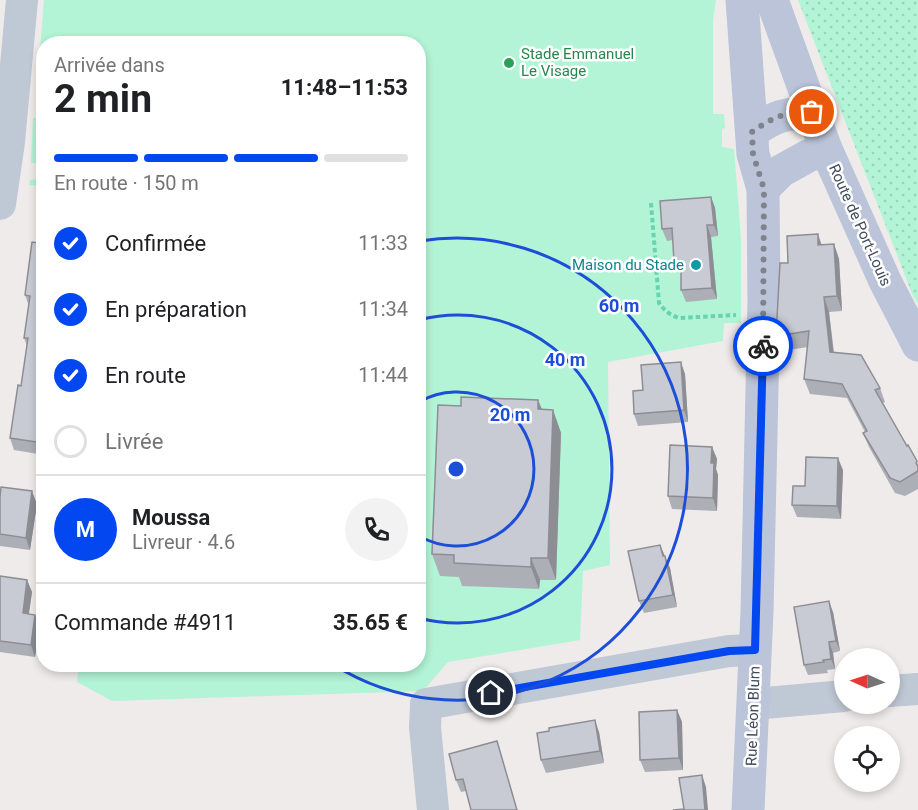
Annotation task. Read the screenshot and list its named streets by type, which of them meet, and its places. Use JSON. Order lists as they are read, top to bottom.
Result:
{
  "streets": {
    "street": ["Route de Port-Louis", "Rue Léon Blum"]
  },
  "places": ["Stade Emmanuel Le Visage", "Maison du Stade"],
  "north": "left",
  "page": {
    "heading": ["2 min", "Arrivée dans", "11:48–11:53"],
    "panel": [
      "Moussa",
      "Livreur · 4.6",
      "Commande #4911",
      "35.65 €"
    ],
    "bar": "En route · 150 m",
    "list": [
      ["Confirmée", "11:33"],
      ["En préparation", "11:34"],
      ["En route", "11:44"],
      "Livrée"
    ],
    "round": "M"
  },
  "rings": ["60 m", "40 m", "20 m"]
}
